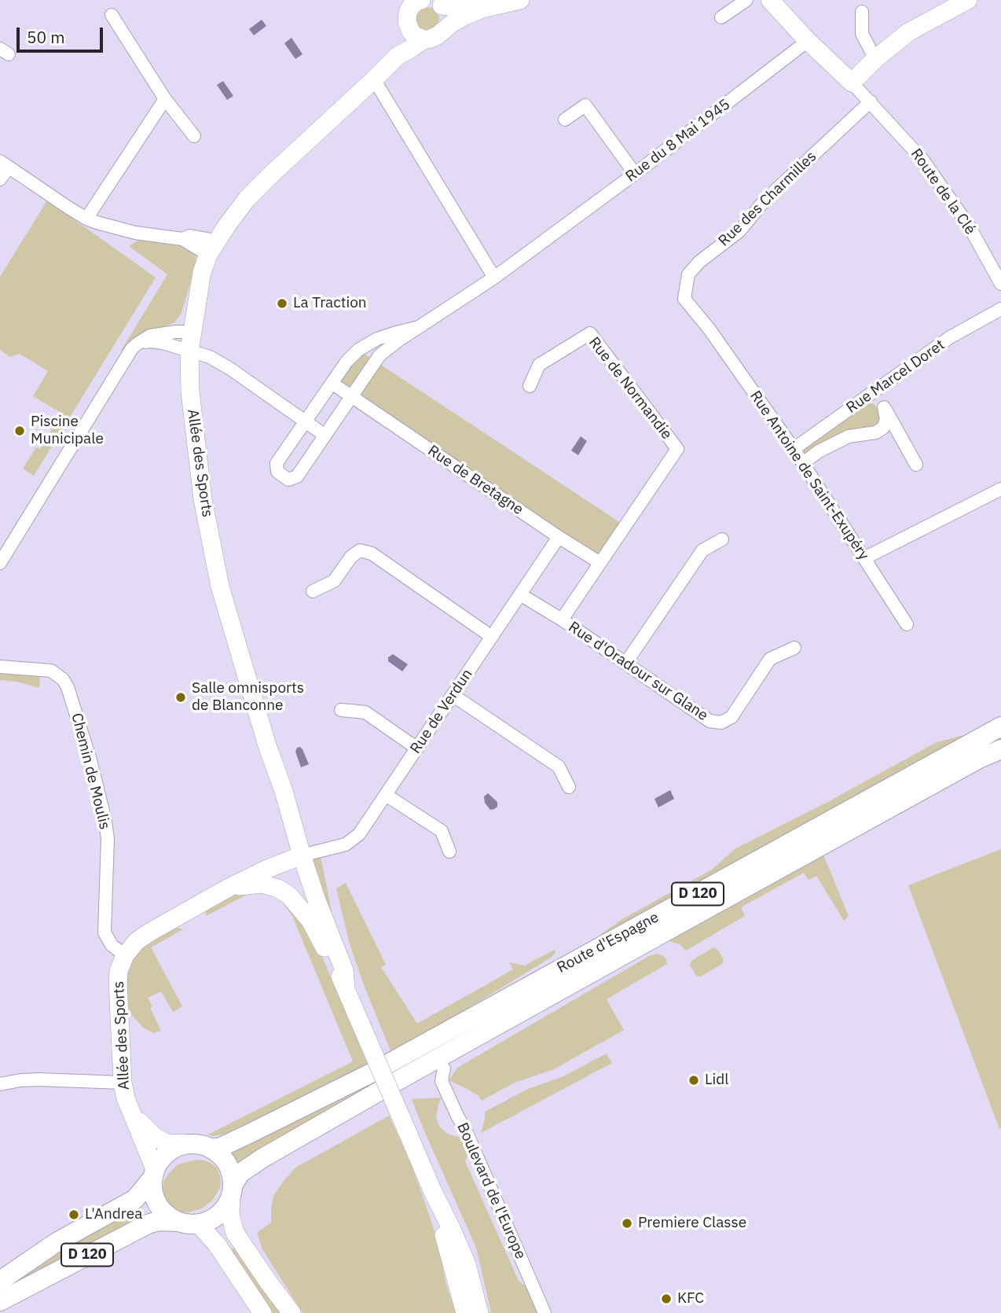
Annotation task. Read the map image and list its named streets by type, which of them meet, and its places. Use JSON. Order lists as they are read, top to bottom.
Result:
{
  "streets": {
    "main road": ["D 120", "Route d'Espagne"],
    "street": [
      "Rue du 8 Mai 1945",
      "Route de la Clé",
      "Rue des Charmilles",
      "Rue Marcel Doret",
      "Rue de Normandie",
      "Allée des Sports",
      "Rue Antoine de Saint-Exupéry",
      "Rue de Bretagne",
      "Rue d'Oradour sur Glane",
      "Rue de Verdun",
      "Chemin de Moulis",
      "Boulevard de l'Europe"
    ]
  },
  "crossings": [
    ["Rue du 8 Mai 1945", "Rue de Bretagne"],
    ["Route de la Clé", "Rue des Charmilles"],
    ["Rue des Charmilles", "Rue Antoine de Saint-Exupéry"],
    ["Rue Marcel Doret", "Rue Antoine de Saint-Exupéry"],
    ["Rue de Normandie", "Rue de Bretagne"],
    ["Rue de Normandie", "Rue d'Oradour sur Glane"],
    ["Allée des Sports", "Rue de Verdun"],
    ["Allée des Sports", "Chemin de Moulis"],
    ["Allée des Sports", "D 120"],
    ["Allée des Sports", "Route d'Espagne"],
    ["Rue de Bretagne", "Rue de Verdun"],
    ["Rue d'Oradour sur Glane", "Rue de Verdun"],
    ["D 120", "Route d'Espagne"]
  ],
  "places": [
    "La Traction",
    "Piscine Municipale",
    "Salle omnisports de Blanconne",
    "Lidl",
    "L'Andrea",
    "Premiere Classe",
    "KFC"
  ],
  "scale_bar": "50 m"
}
